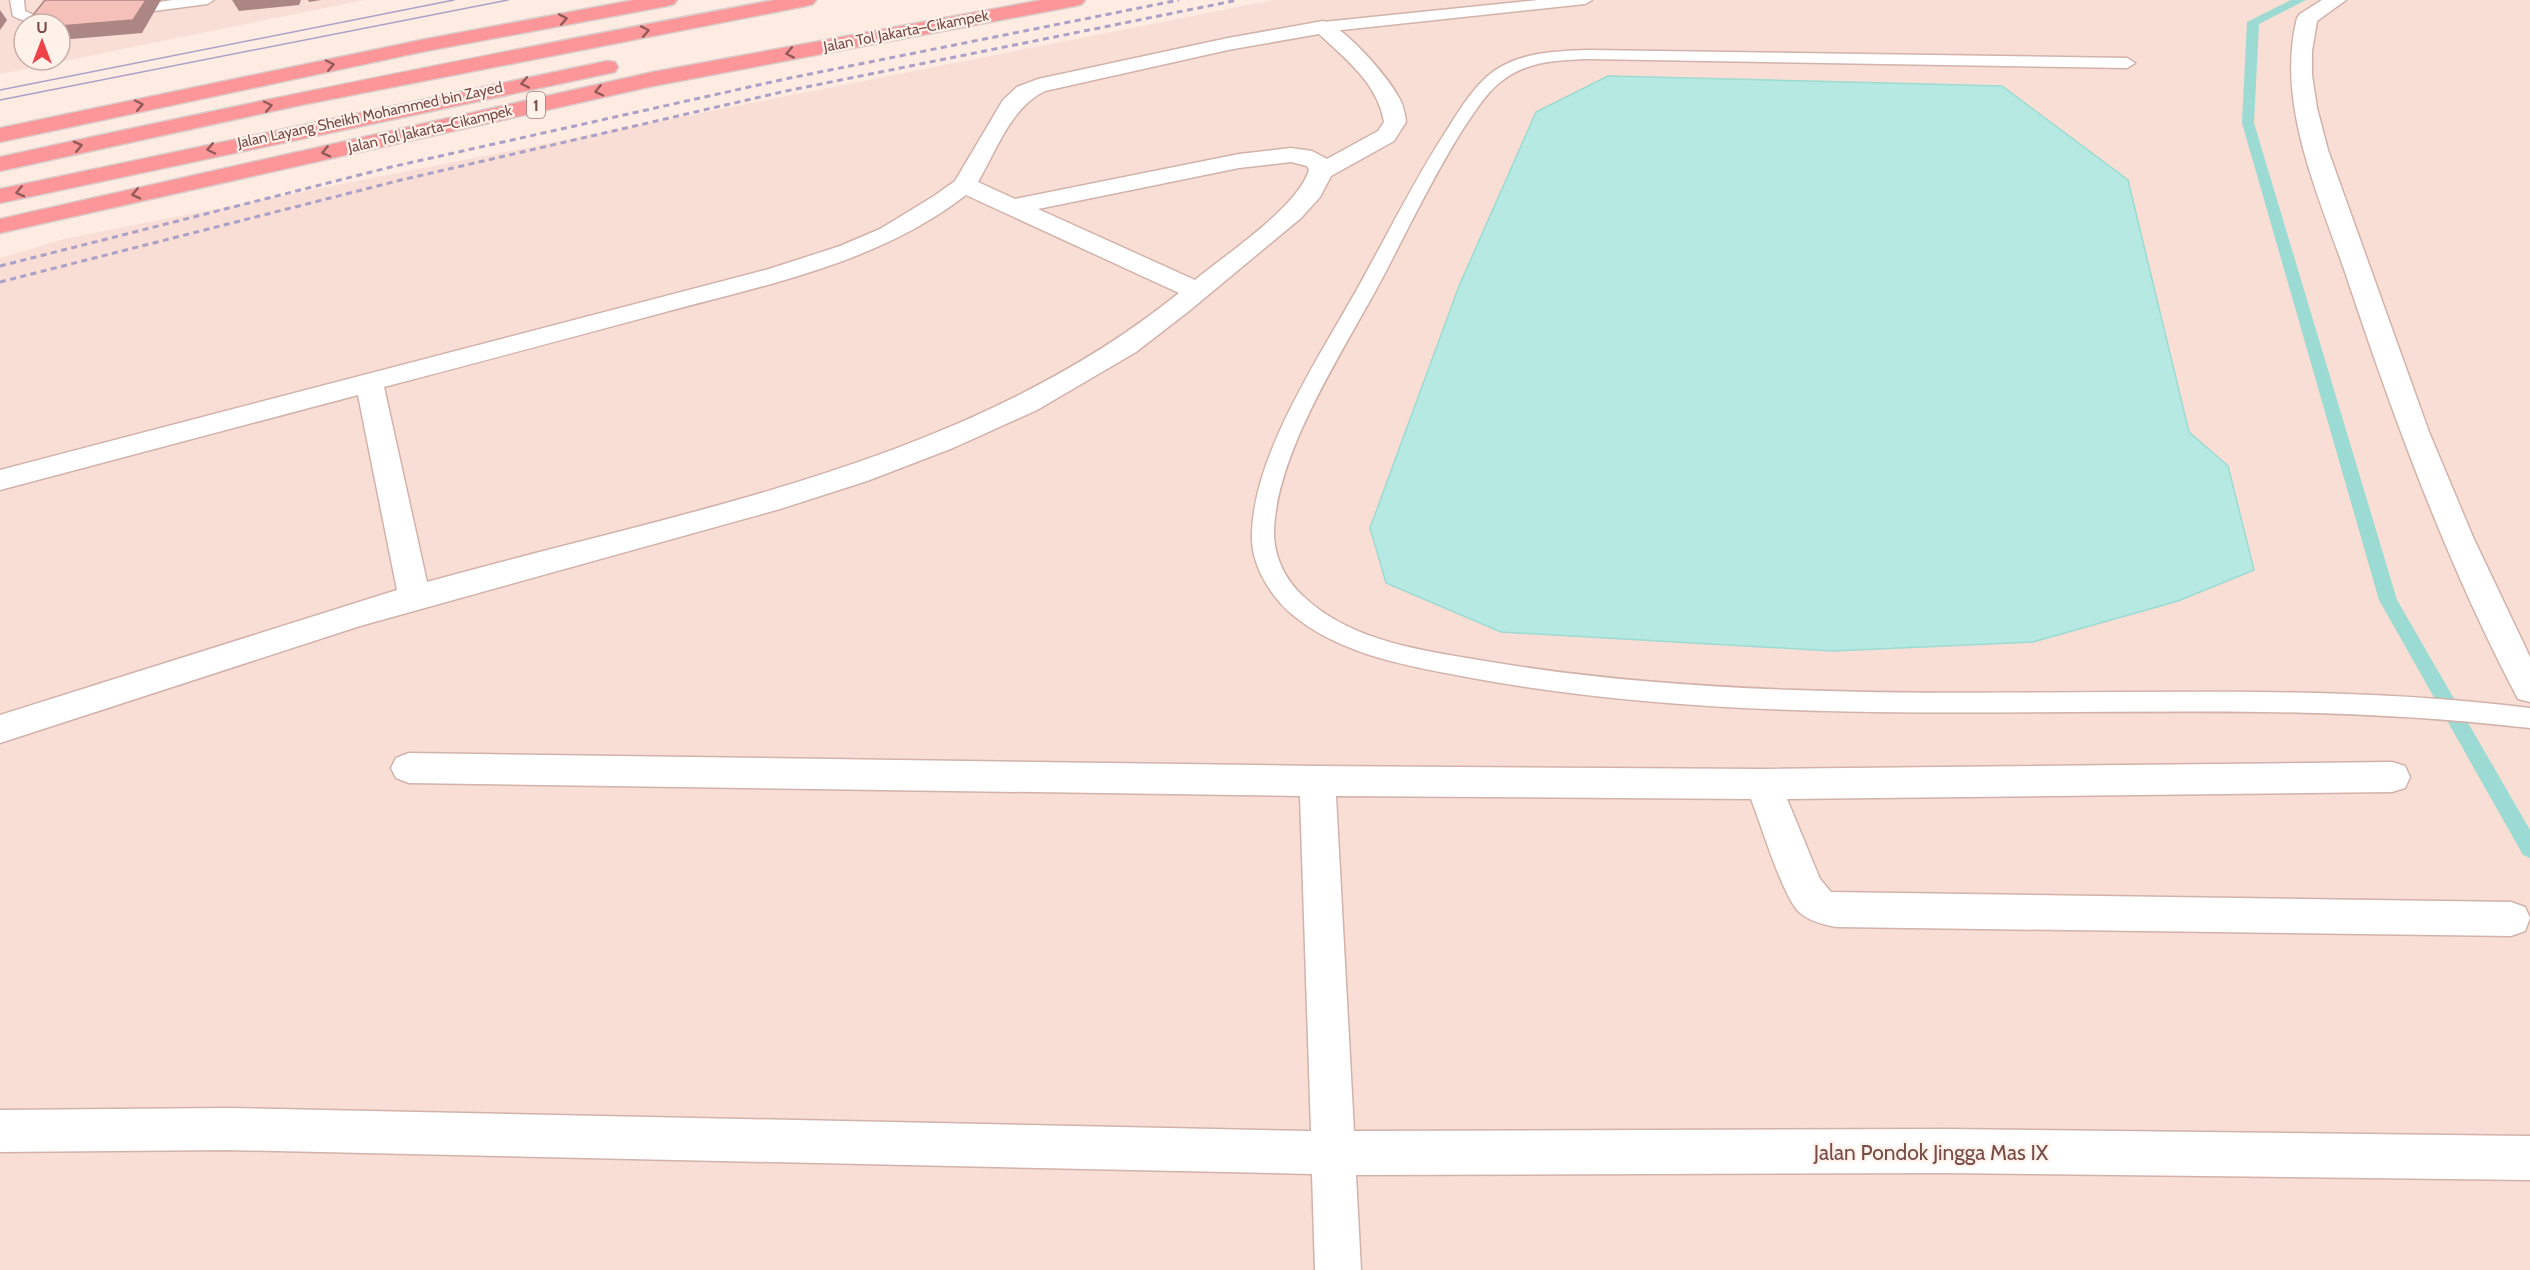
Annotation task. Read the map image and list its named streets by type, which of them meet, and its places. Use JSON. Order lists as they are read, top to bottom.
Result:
{
  "streets": {
    "highway": ["Jalan Tol Jakarta–Cikampek", "1", "Jalan Layang Sheikh Mohammed bin Zayed"],
    "street": ["Jalan Pondok Jingga Mas IX"]
  },
  "north": "top"
}
